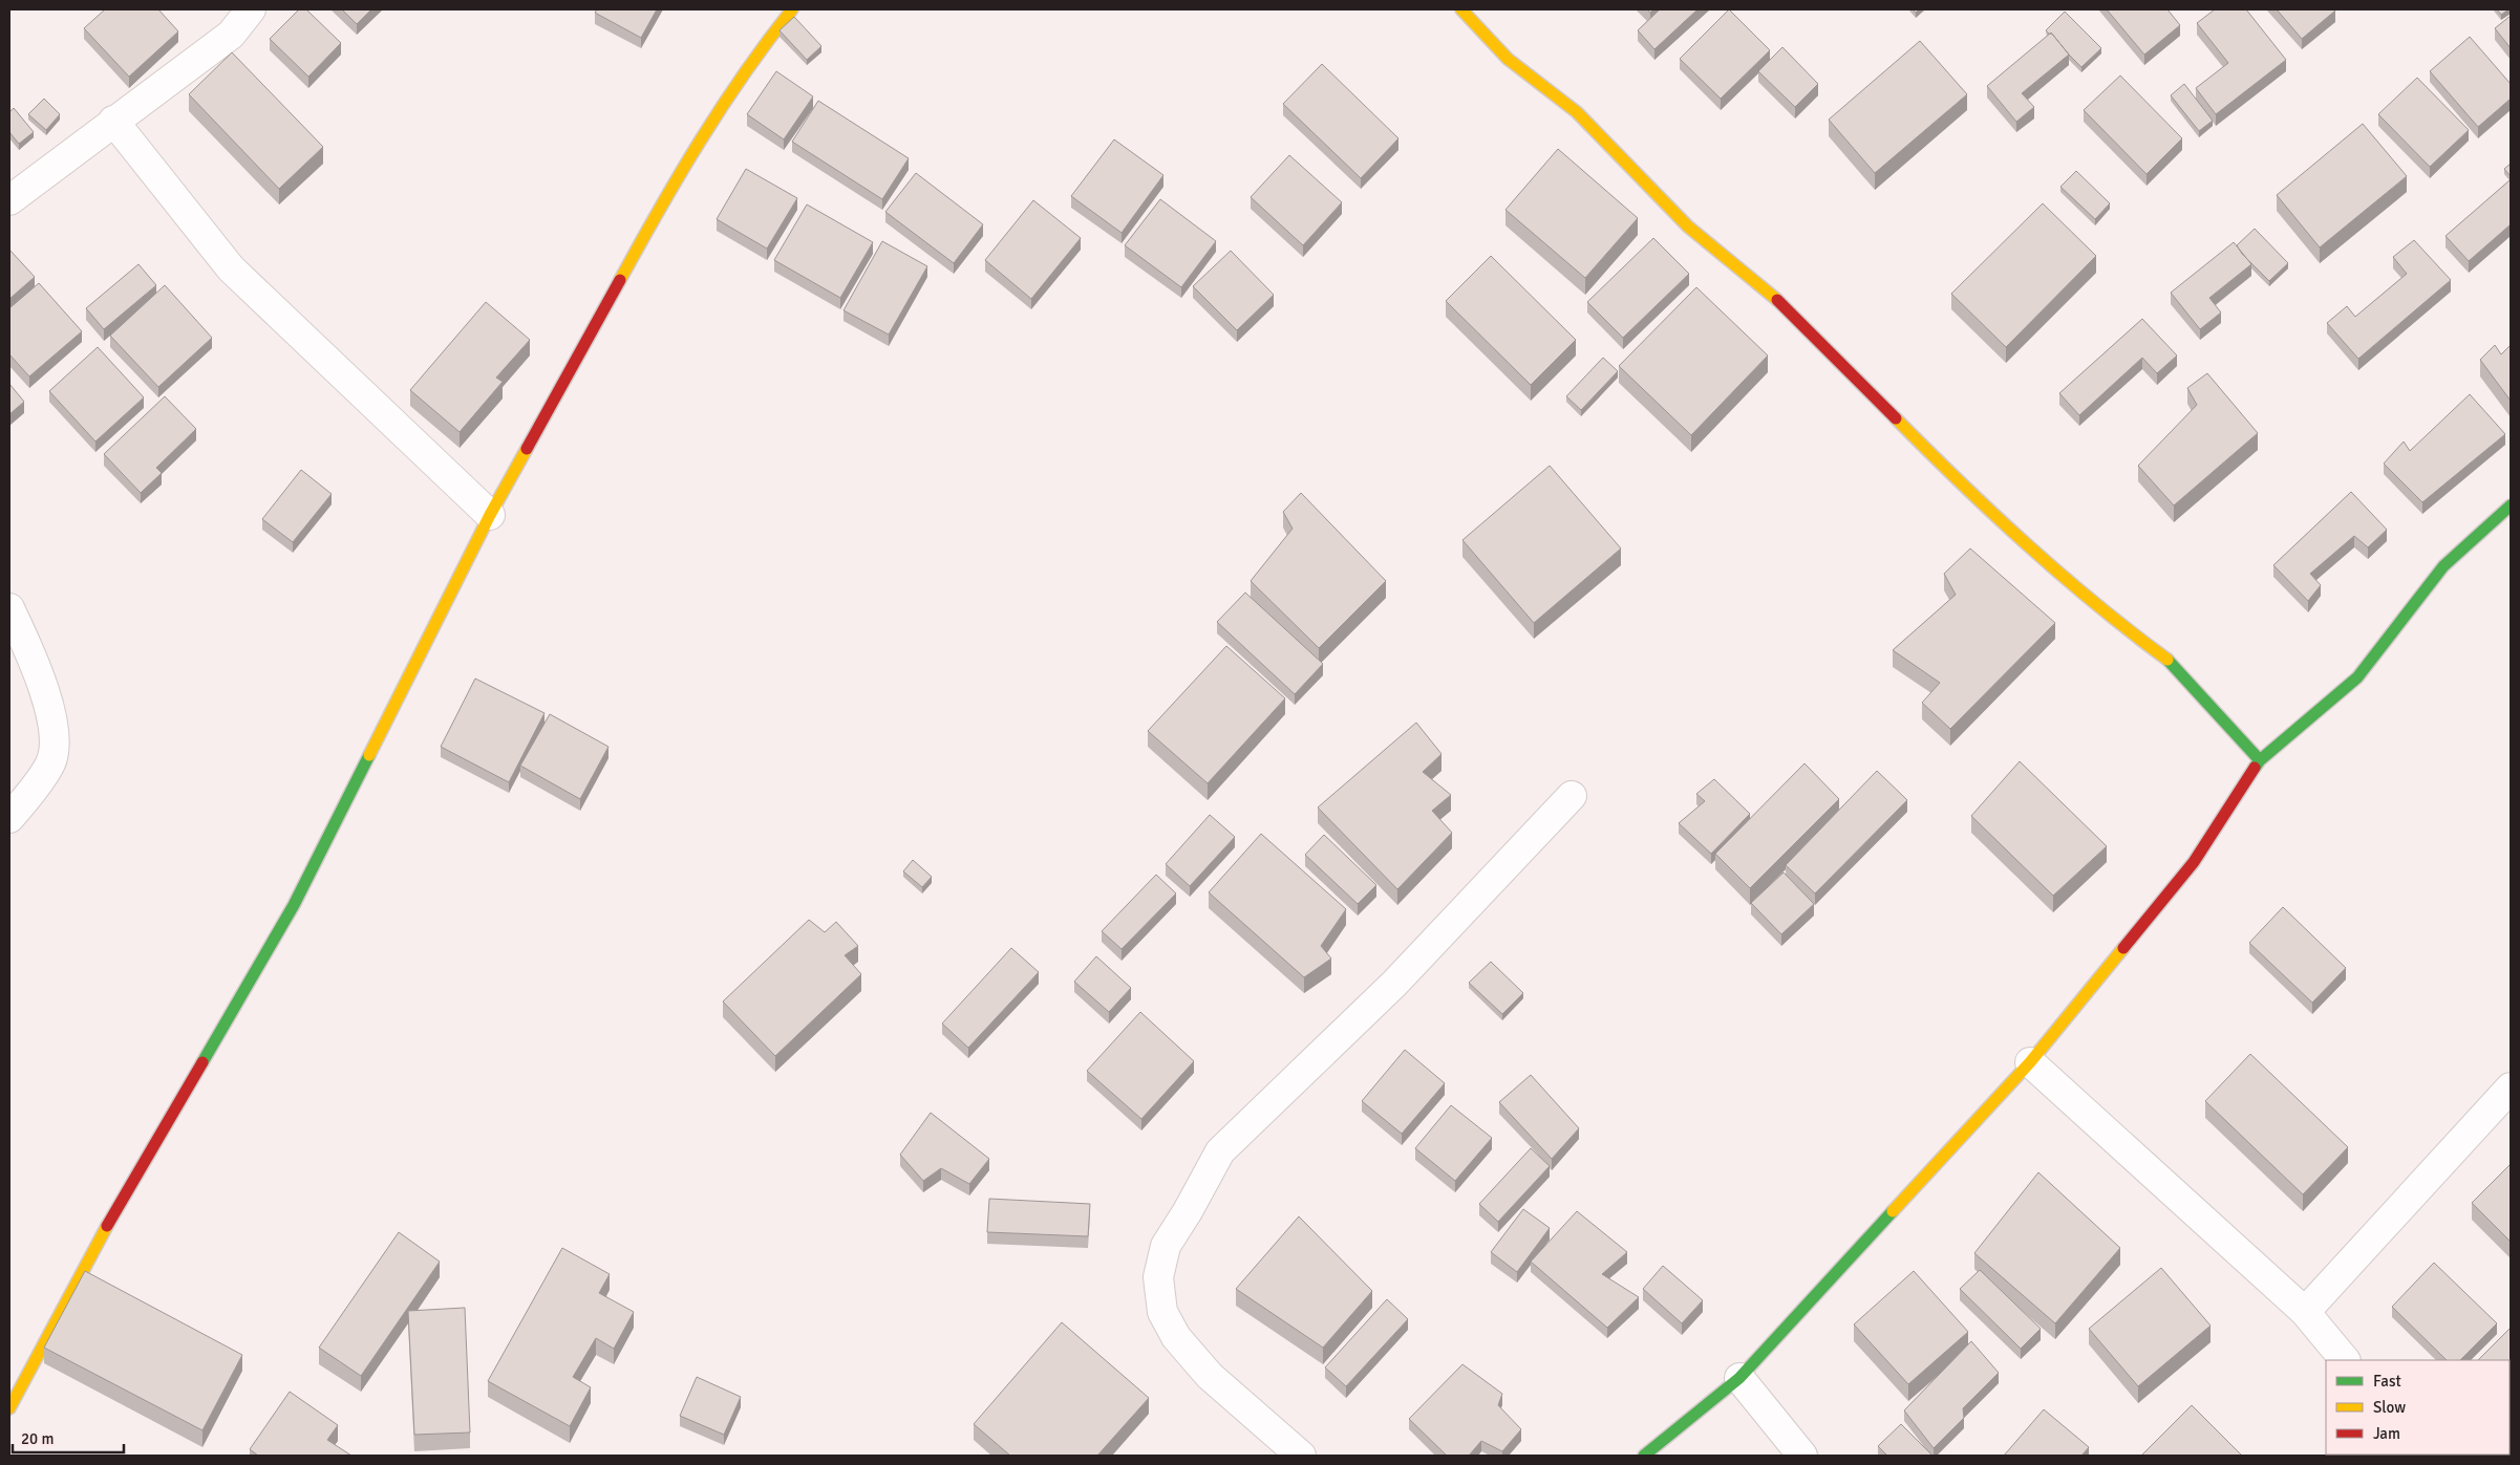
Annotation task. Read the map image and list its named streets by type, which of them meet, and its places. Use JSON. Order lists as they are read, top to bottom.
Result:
{
  "legend": ["Fast", "Slow", "Jam"],
  "scale_bar": "20 m"
}
